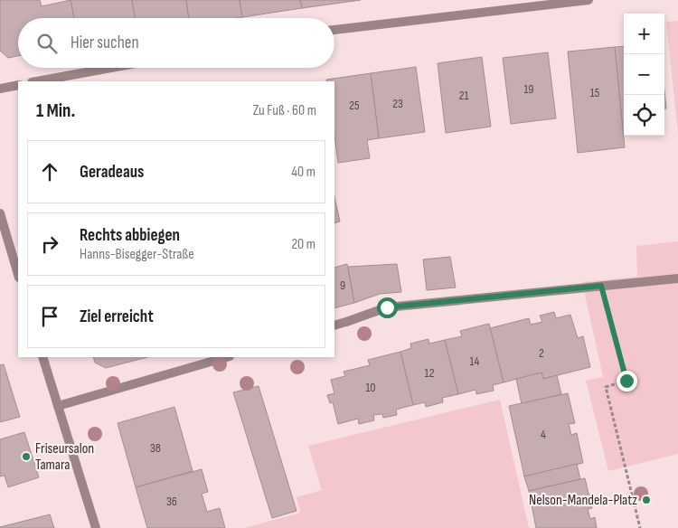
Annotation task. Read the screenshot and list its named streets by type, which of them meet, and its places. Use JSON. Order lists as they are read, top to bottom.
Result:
{
  "places": ["Friseursalon Tamara", "Nelson-Mandela-Platz"],
  "house_numbers": [
    "19",
    "15",
    "21",
    "23",
    "25",
    "9",
    "2",
    "14",
    "12",
    "10",
    "4",
    "38",
    "36"
  ],
  "page": {
    "map_buttons": ["+", "−"],
    "search": "Hier suchen",
    "heading": ["1 Min.", "Zu Fuß · 60 m"],
    "list": [
      ["Geradeaus", "40 m"],
      ["Rechts abbiegen", "Hanns-Bisegger-Straße", "20 m"],
      "Ziel erreicht"
    ]
  }
}
